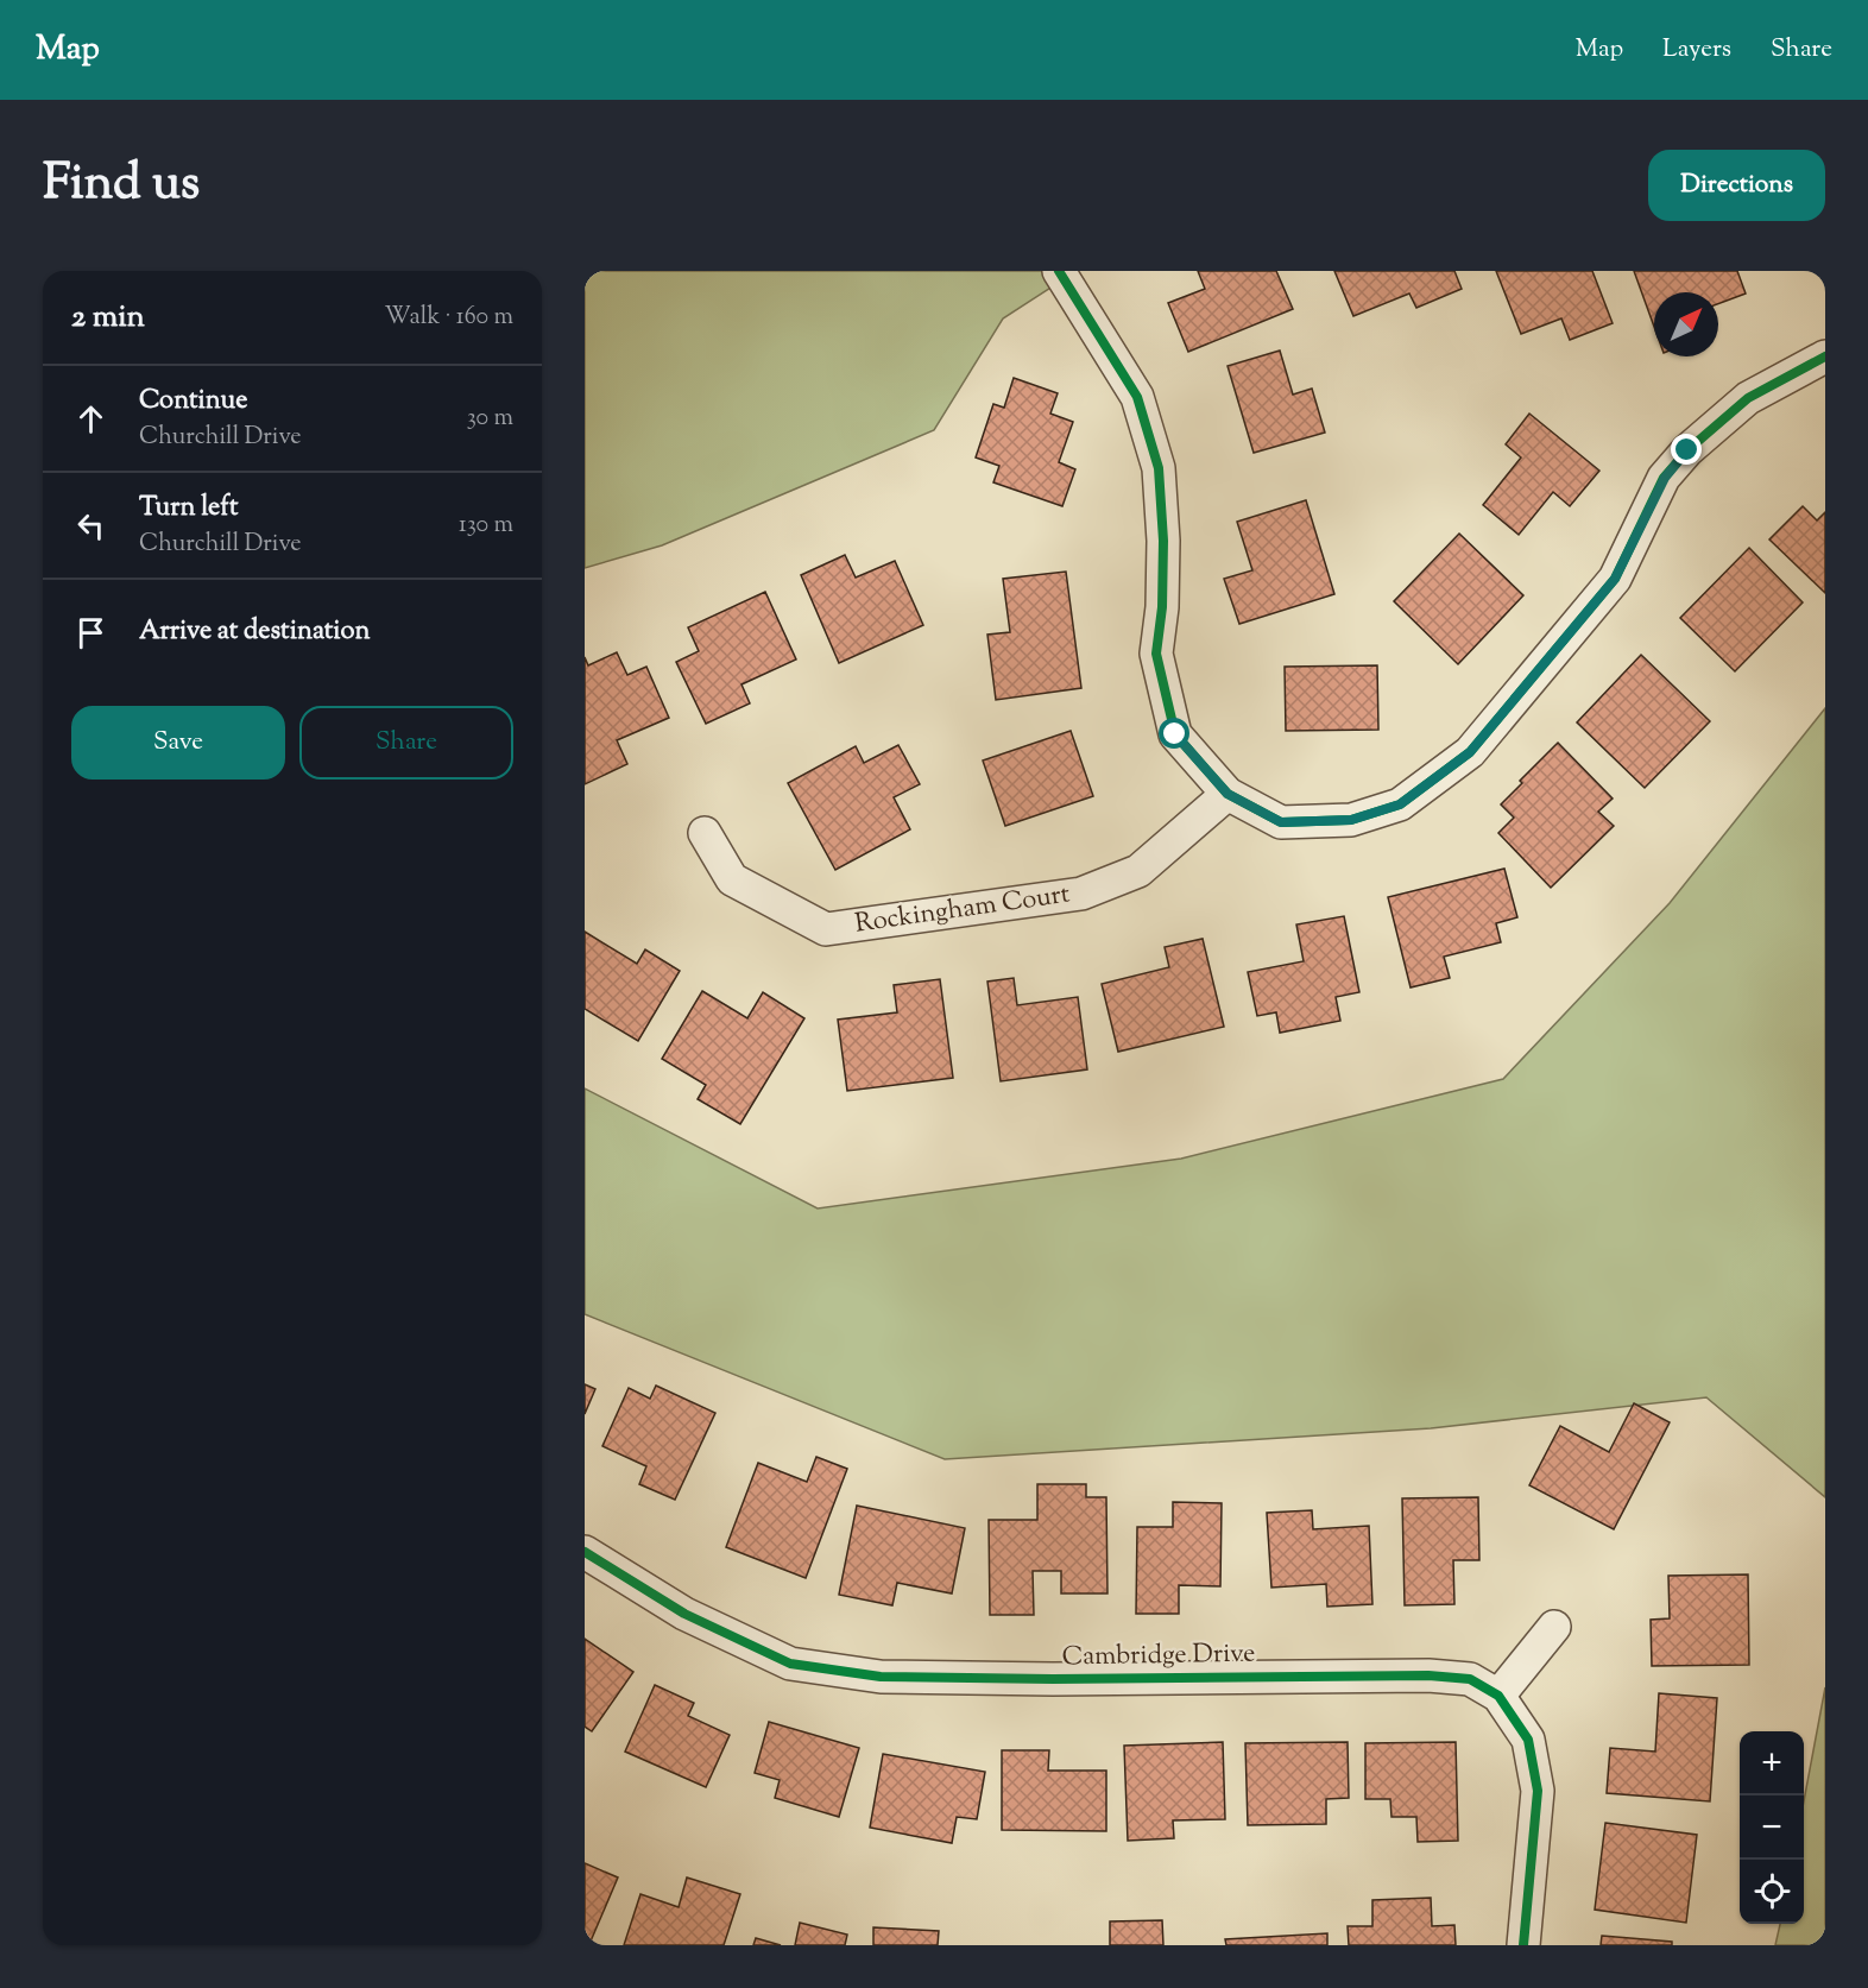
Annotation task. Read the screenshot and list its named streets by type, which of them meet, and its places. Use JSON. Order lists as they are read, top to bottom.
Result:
{
  "streets": {
    "street": ["Rockingham Court", "Cambridge Drive"]
  },
  "north": "top right",
  "page": {
    "header": "Map",
    "nav": ["Map", "Layers", "Share"],
    "title": "Find us",
    "buttons": [
      "Directions",
      ["Save", "Share"]
    ],
    "heading": ["2 min", "Walk · 160 m"],
    "list": [
      ["Continue", "Churchill Drive", "30 m"],
      ["Turn left", "Churchill Drive", "130 m"],
      "Arrive at destination"
    ],
    "map_buttons": ["+", "−"]
  }
}
